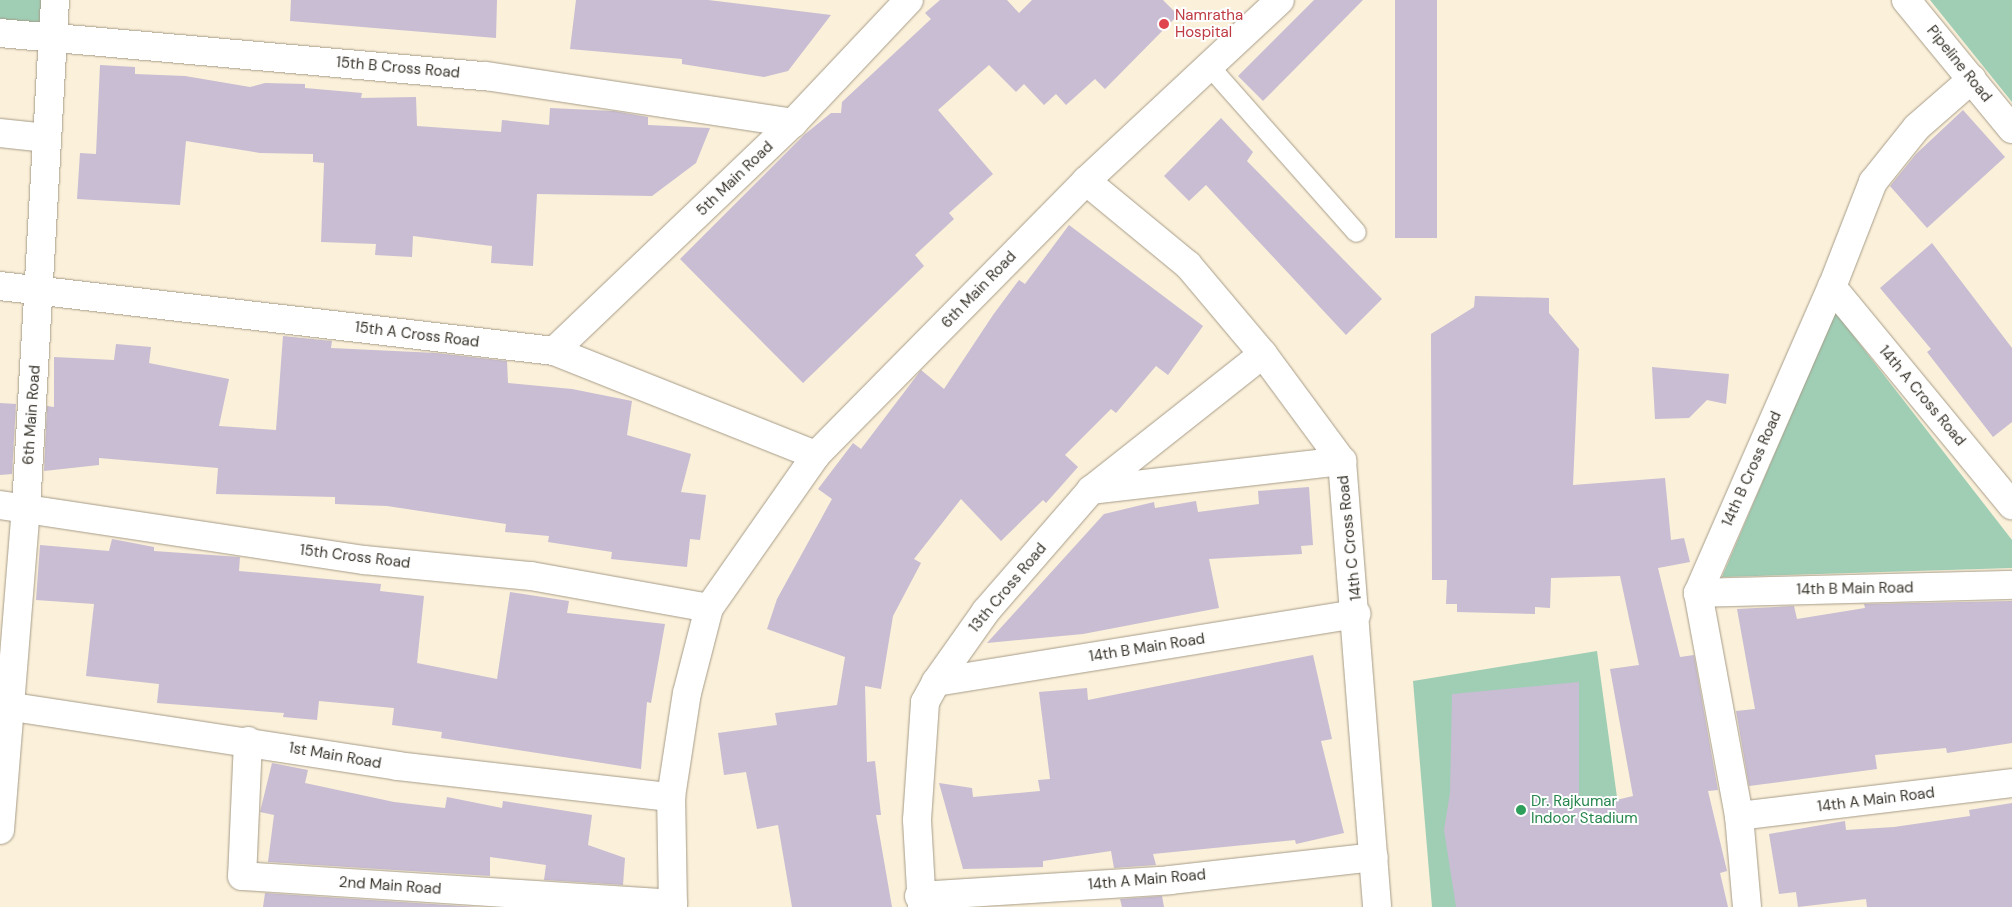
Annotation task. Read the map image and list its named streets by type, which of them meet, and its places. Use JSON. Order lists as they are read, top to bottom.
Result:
{
  "streets": {
    "street": [
      "Pipeline Road",
      "15th B Cross Road",
      "5th Main Road",
      "6th Main Road",
      "15th A Cross Road",
      "14th A Cross Road",
      "14th B Cross Road",
      "14th C Cross Road",
      "15th Cross Road",
      "13th Cross Road",
      "14th B Main Road",
      "1st Main Road",
      "14th A Main Road",
      "2nd Main Road"
    ]
  },
  "crossings": [
    ["Pipeline Road", "14th B Cross Road"],
    ["15th B Cross Road", "5th Main Road"],
    ["15th B Cross Road", "6th Main Road"],
    ["5th Main Road", "15th A Cross Road"],
    ["6th Main Road", "15th A Cross Road"],
    ["6th Main Road", "14th C Cross Road"],
    ["6th Main Road", "15th Cross Road"],
    ["6th Main Road", "1st Main Road"],
    ["14th A Cross Road", "14th B Cross Road"],
    ["14th B Cross Road", "14th B Main Road"],
    ["14th C Cross Road", "13th Cross Road"],
    ["14th C Cross Road", "14th B Main Road"],
    ["14th C Cross Road", "14th A Main Road"],
    ["13th Cross Road", "14th B Main Road"],
    ["13th Cross Road", "14th A Main Road"],
    ["1st Main Road", "2nd Main Road"]
  ],
  "places": ["Namratha Hospital", "Dr. Rajkumar Indoor Stadium"]
}
